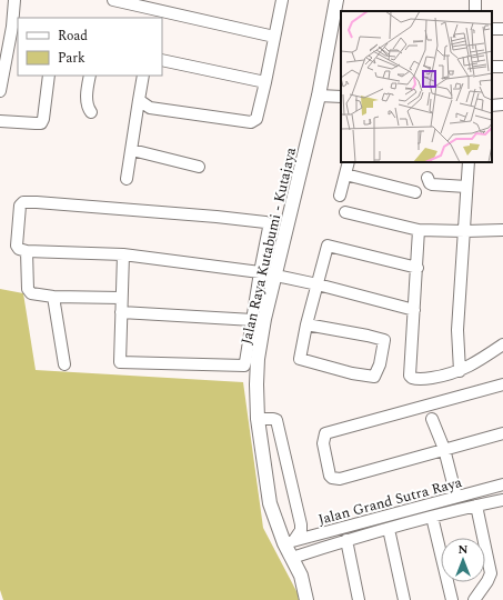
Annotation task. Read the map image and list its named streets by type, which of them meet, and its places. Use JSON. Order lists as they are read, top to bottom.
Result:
{
  "streets": {
    "street": ["Jalan Raya Kutabumi - Kutajaya", "Jalan Grand Sutra Raya"]
  },
  "crossings": [
    ["Jalan Raya Kutabumi - Kutajaya", "Jalan Grand Sutra Raya"]
  ],
  "legend": ["Road", "Park"],
  "north": "top"
}
